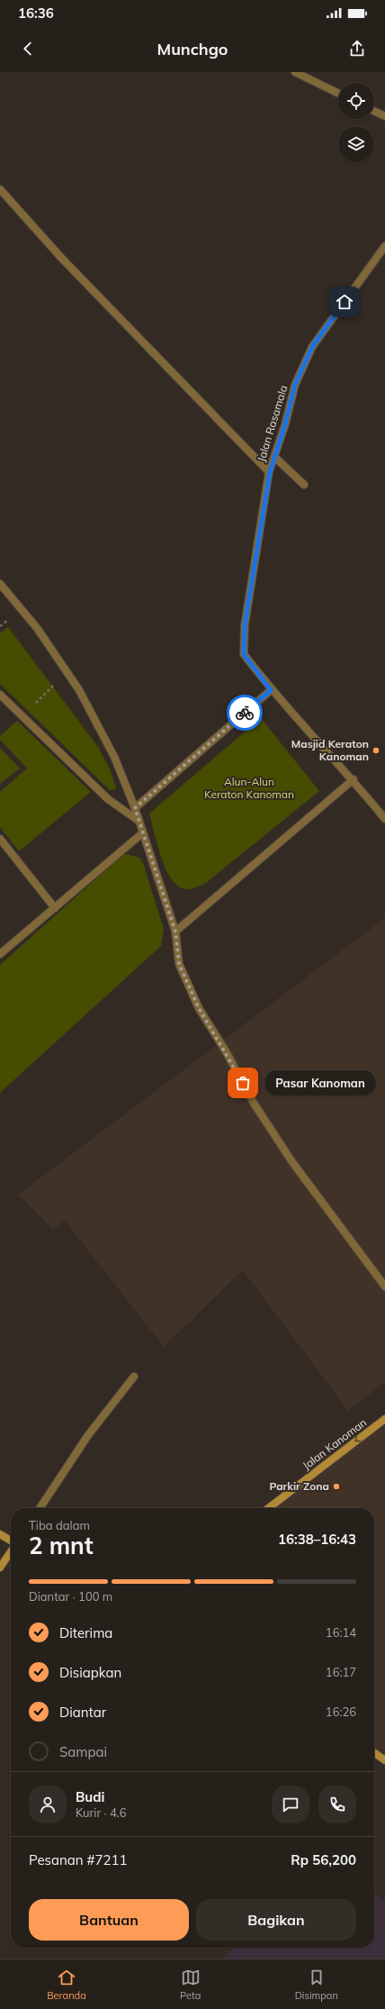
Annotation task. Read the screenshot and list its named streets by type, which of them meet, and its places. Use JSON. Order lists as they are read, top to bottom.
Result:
{
  "streets": {
    "street": ["Jalan Rasamala", "Jalan Kanoman"]
  },
  "one_way": ["Jalan Kanoman"],
  "parks": ["Alun-Alun Keraton Kanoman"],
  "places": ["Masjid Keraton Kanoman", "Pasar Kanoman", "Parkir Zona"],
  "page": {
    "status": "16:36",
    "header": "Munchgo",
    "bubble": "Pasar Kanoman",
    "heading": ["2 mnt", "Tiba dalam", "16:38–16:43"],
    "panel": [
      "Budi",
      "Kurir · 4.6",
      "Pesanan #7211",
      "Rp 56,200"
    ],
    "bar": "Diantar · 100 m",
    "list": [
      ["Diterima", "16:14"],
      ["Disiapkan", "16:17"],
      ["Diantar", "16:26"],
      "Sampai"
    ],
    "buttons": ["Bantuan", "Bagikan"],
    "tabs": ["Beranda", "Peta", "Disimpan"]
  }
}
